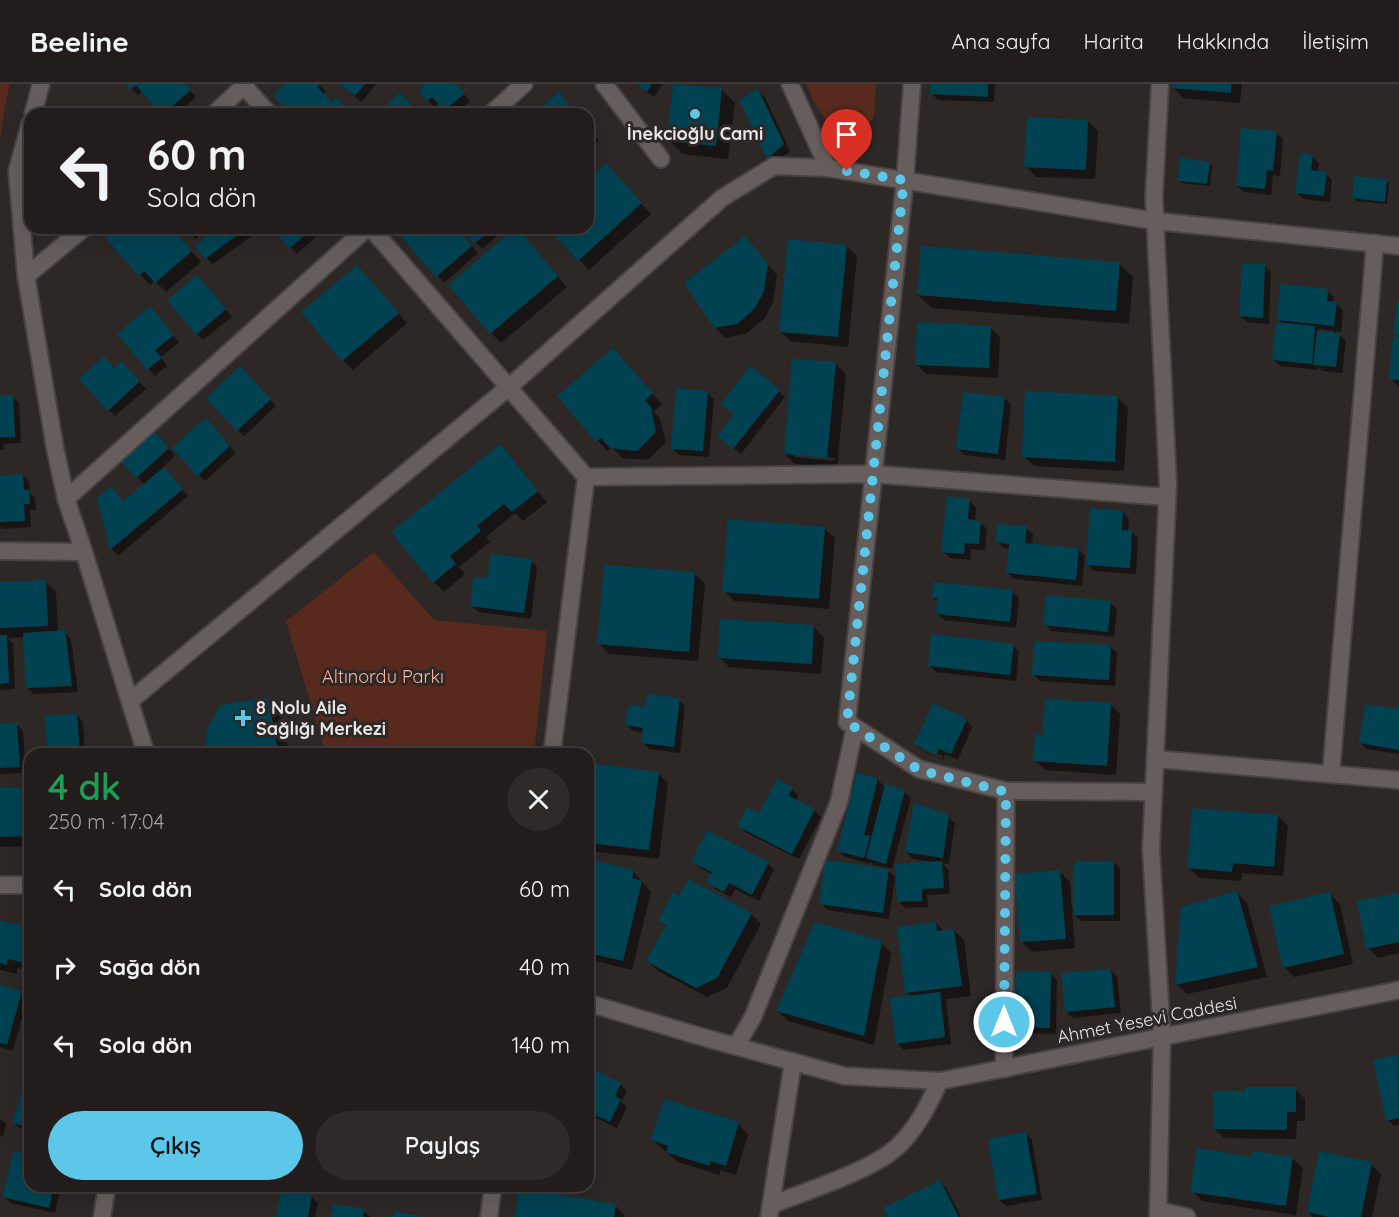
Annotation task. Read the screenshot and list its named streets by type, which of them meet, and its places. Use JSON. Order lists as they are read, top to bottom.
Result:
{
  "streets": {
    "street": ["Ahmet Yesevi Caddesi"]
  },
  "parks": ["Altınordu Parkı"],
  "places": {
    "other": ["İnekcioğlu Cami"],
    "health": ["8 Nolu Aile Sağlığı Merkezi"]
  },
  "page": {
    "header": "Beeline",
    "nav": [
      "Ana sayfa",
      "Harita",
      "Hakkında",
      "İletişim"
    ],
    "turn": ["60 m", "Sola dön"],
    "heading": ["4 dk", "250 m · 17:04"],
    "list": [
      {
        "name": "Sola dön",
        "value": "60 m"
      },
      {
        "name": "Sağa dön",
        "value": "40 m"
      },
      {
        "name": "Sola dön",
        "value": "140 m"
      }
    ],
    "buttons": ["Çıkış", "Paylaş"]
  }
}
